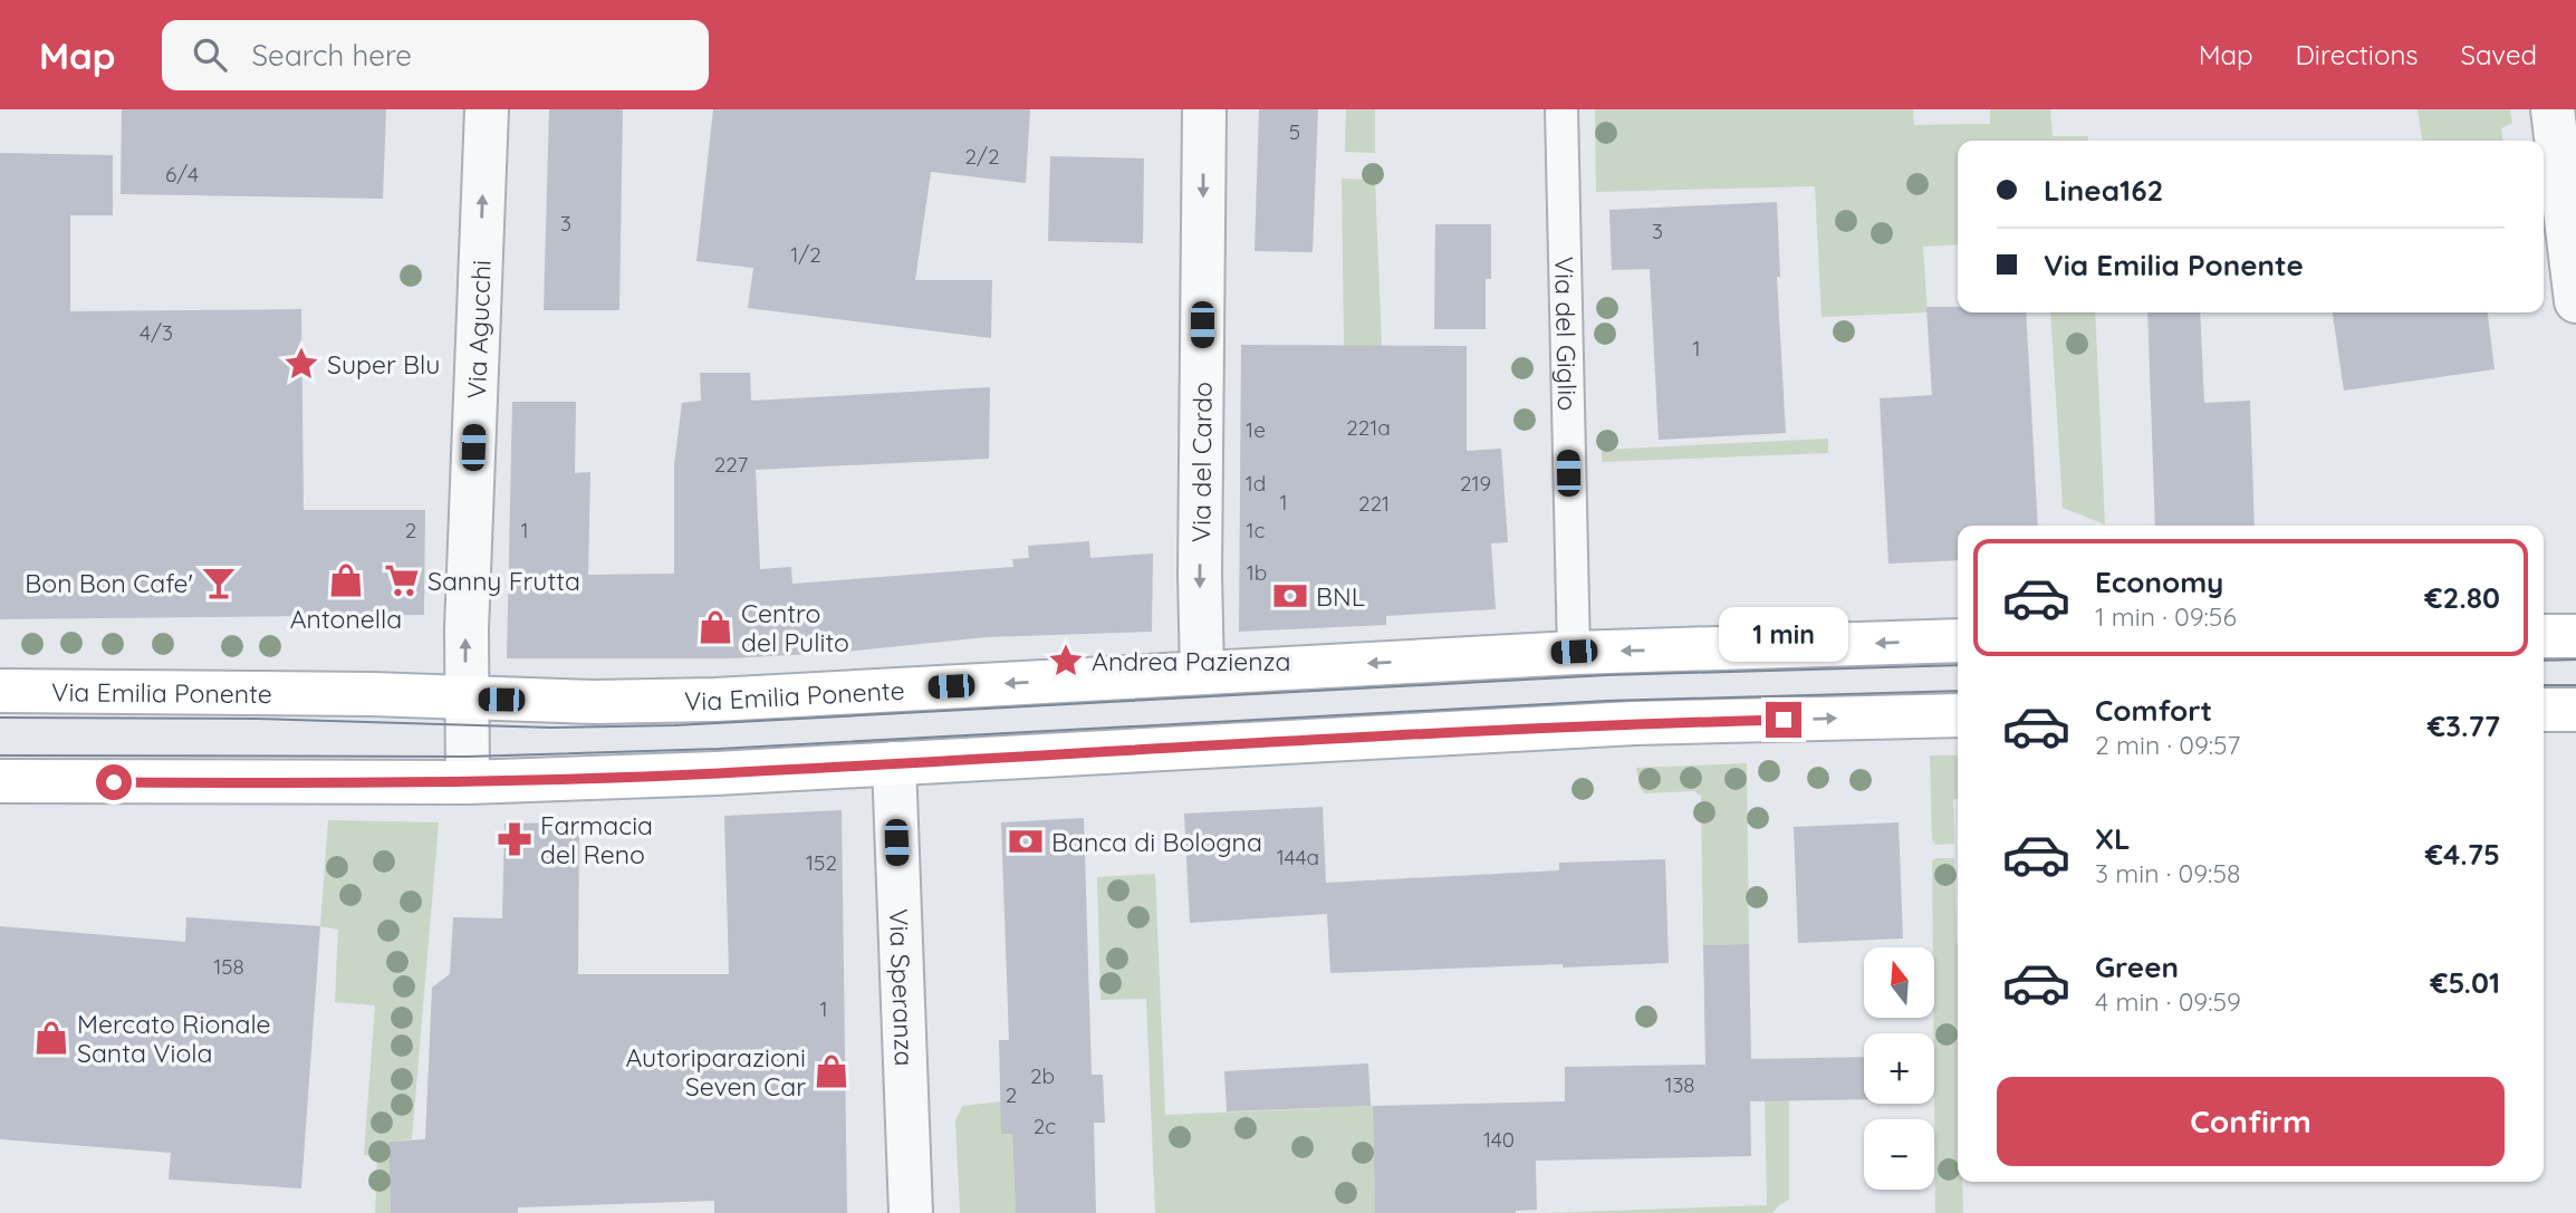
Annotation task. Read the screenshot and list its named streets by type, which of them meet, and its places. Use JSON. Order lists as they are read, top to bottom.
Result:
{
  "streets": {
    "main road": ["Via Emilia Ponente"],
    "street": ["Via Agucchi", "Via del Cardo", "Via Speranza"],
    "lane": ["Via del Giglio"]
  },
  "crossings": [
    ["Via Agucchi", "Via Emilia Ponente"],
    ["Via del Giglio", "Via Emilia Ponente"],
    ["Via del Cardo", "Via Emilia Ponente"]
  ],
  "one_way": ["Via Agucchi", "Via del Cardo"],
  "places": {
    "place": ["Super Blu", "Andrea Pazienza"],
    "shop": [
      "Antonella",
      "Centro del Pulito",
      "Mercato Rionale Santa Viola",
      "Autoriparazioni Seven Car"
    ],
    "supermarket": ["Sanny Frutta"],
    "bar": ["Bon Bon Cafe'"],
    "bank": ["BNL", "Banca di Bologna"],
    "pharmacy": ["Farmacia del Reno"]
  },
  "house_numbers": [
    "5",
    "2/2",
    "6/4",
    "3",
    "3",
    "1/2",
    "4/3",
    "1",
    "221a",
    "1e",
    "227",
    "1d",
    "219",
    "1",
    "221",
    "2",
    "1",
    "1c",
    "1b",
    "144a",
    "152",
    "158",
    "1",
    "2b",
    "138",
    "2",
    "2c",
    "140"
  ],
  "north": "top",
  "page": {
    "header": "Map",
    "search": "Search here",
    "nav": ["Map", "Directions", "Saved"],
    "banner": ["Linea162", "Via Emilia Ponente"],
    "list": [
      {
        "name": "Economy",
        "note": "1 min · 09:56",
        "value": "€2.80"
      },
      {
        "name": "Comfort",
        "note": "2 min · 09:57",
        "value": "€3.77"
      },
      {
        "name": "XL",
        "note": "3 min · 09:58",
        "value": "€4.75"
      },
      {
        "name": "Green",
        "note": "4 min · 09:59",
        "value": "€5.01"
      }
    ],
    "bubble": "1 min",
    "map_buttons": ["+", "−"],
    "buttons": "Confirm"
  }
}
